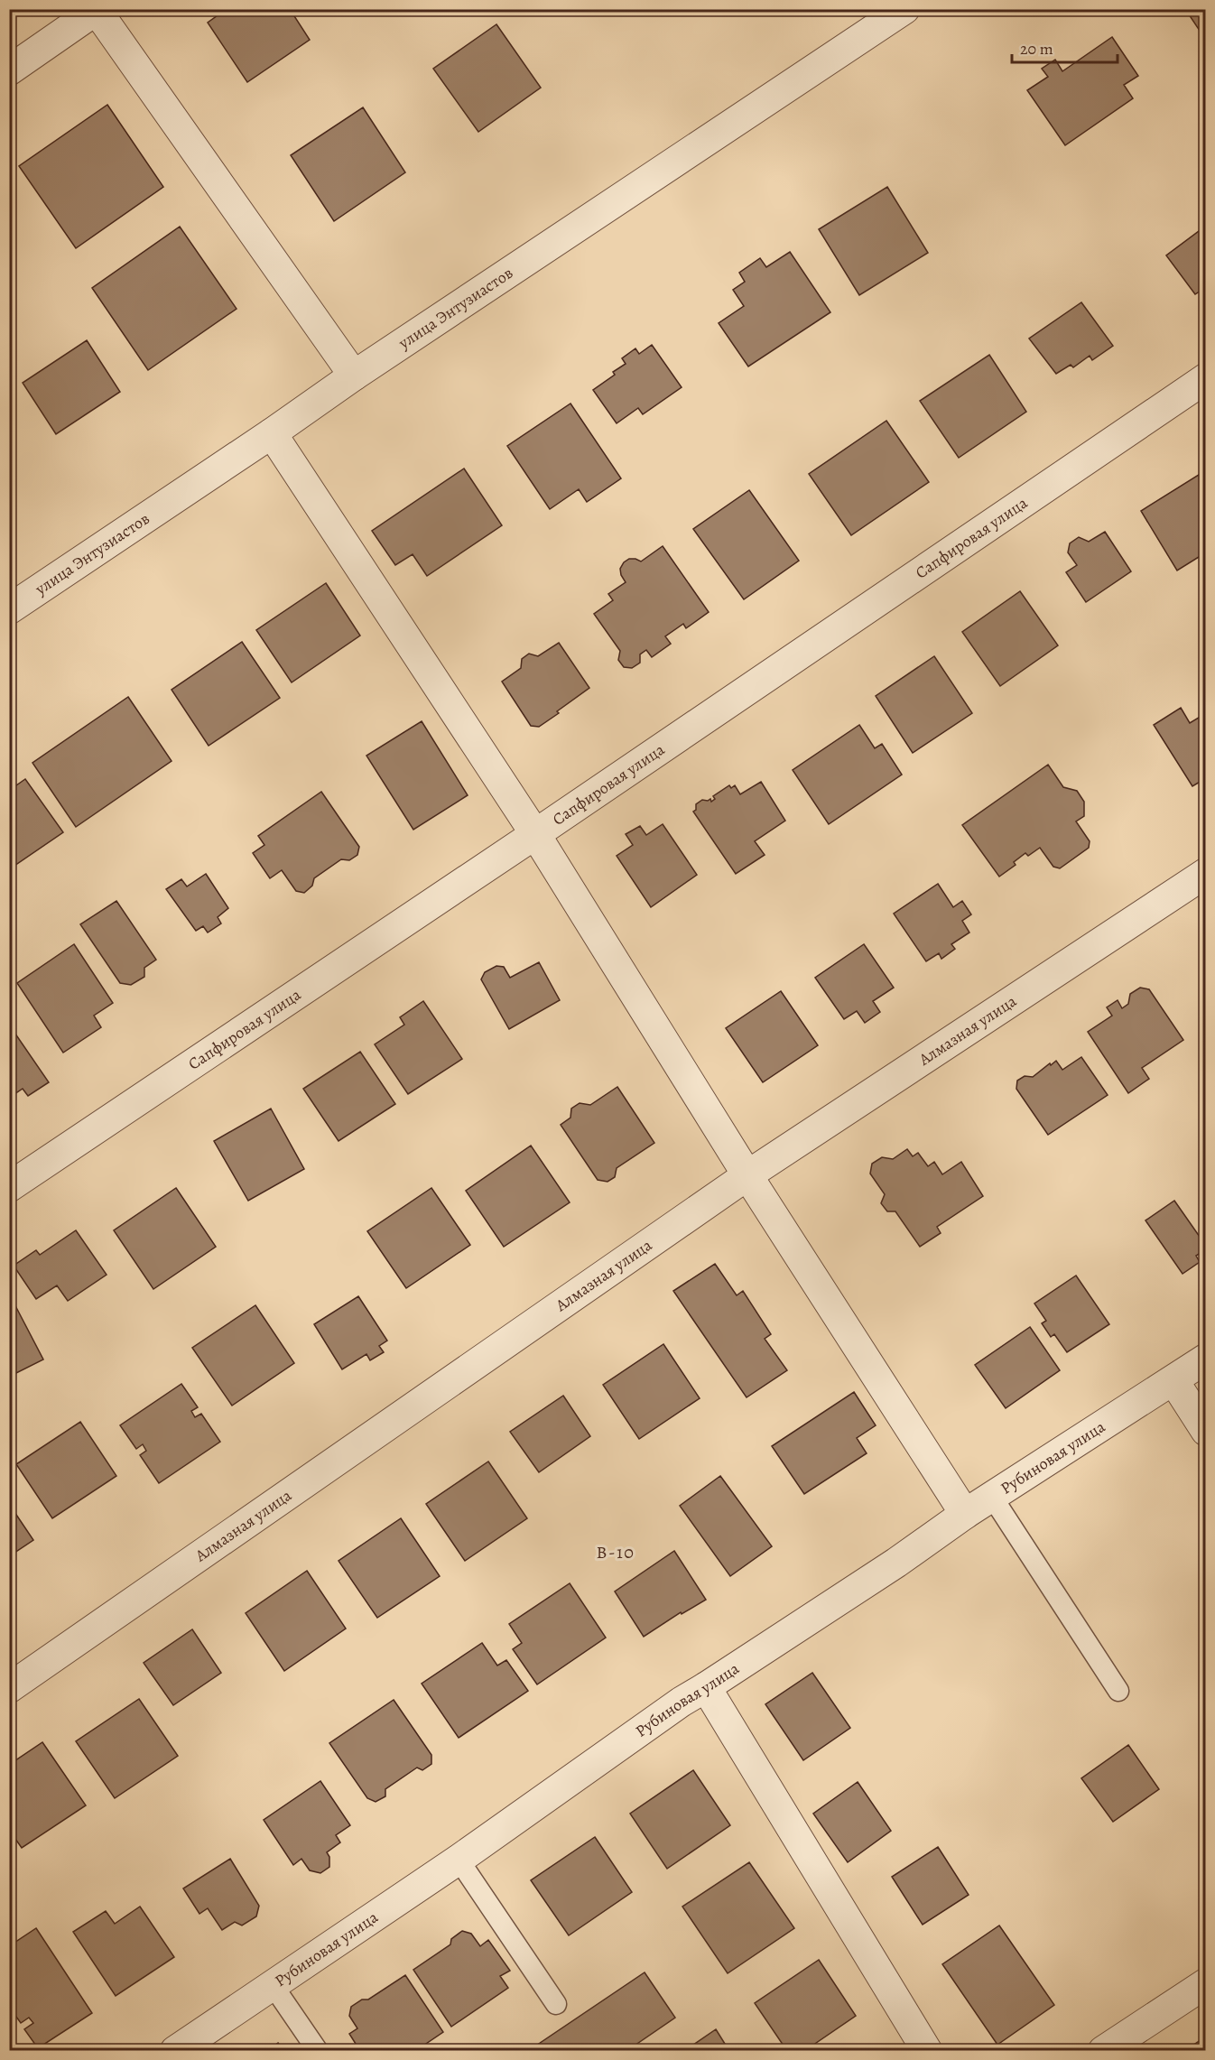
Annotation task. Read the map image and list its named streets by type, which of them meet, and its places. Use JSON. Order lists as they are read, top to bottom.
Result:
{
  "streets": {
    "street": [
      "улица Энтузиастов",
      "Сапфировая улица",
      "Алмазная улица",
      "Рубиновая улица"
    ]
  },
  "districts": ["В-10"],
  "scale_bar": "20 m"
}
